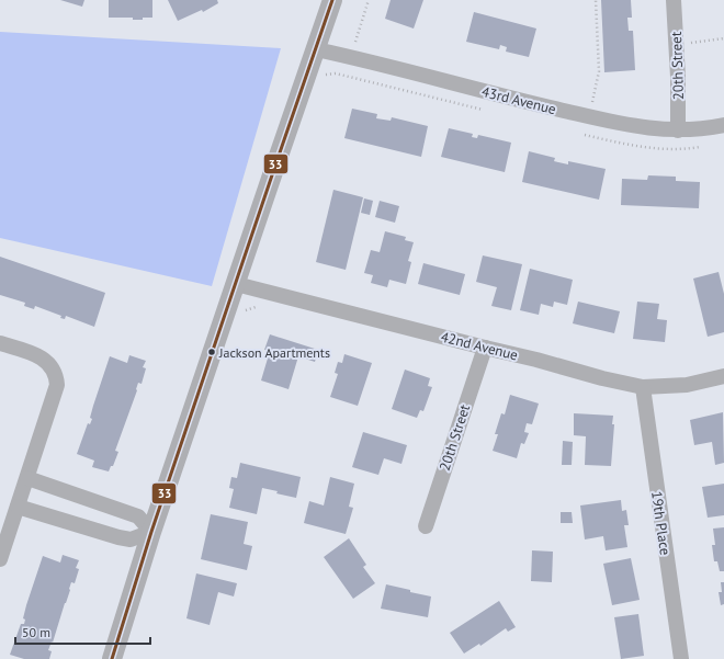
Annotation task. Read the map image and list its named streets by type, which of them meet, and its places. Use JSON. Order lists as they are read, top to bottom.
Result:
{
  "streets": {
    "street": [
      "20th Street",
      "43rd Avenue",
      "42nd Avenue",
      "19th Place"
    ]
  },
  "crossings": [
    ["20th Street", "43rd Avenue"],
    ["20th Street", "42nd Avenue"],
    ["42nd Avenue", "19th Place"]
  ],
  "places": ["Jackson Apartments"],
  "lines": ["transit line 33"],
  "scale_bar": "50 m"
}
